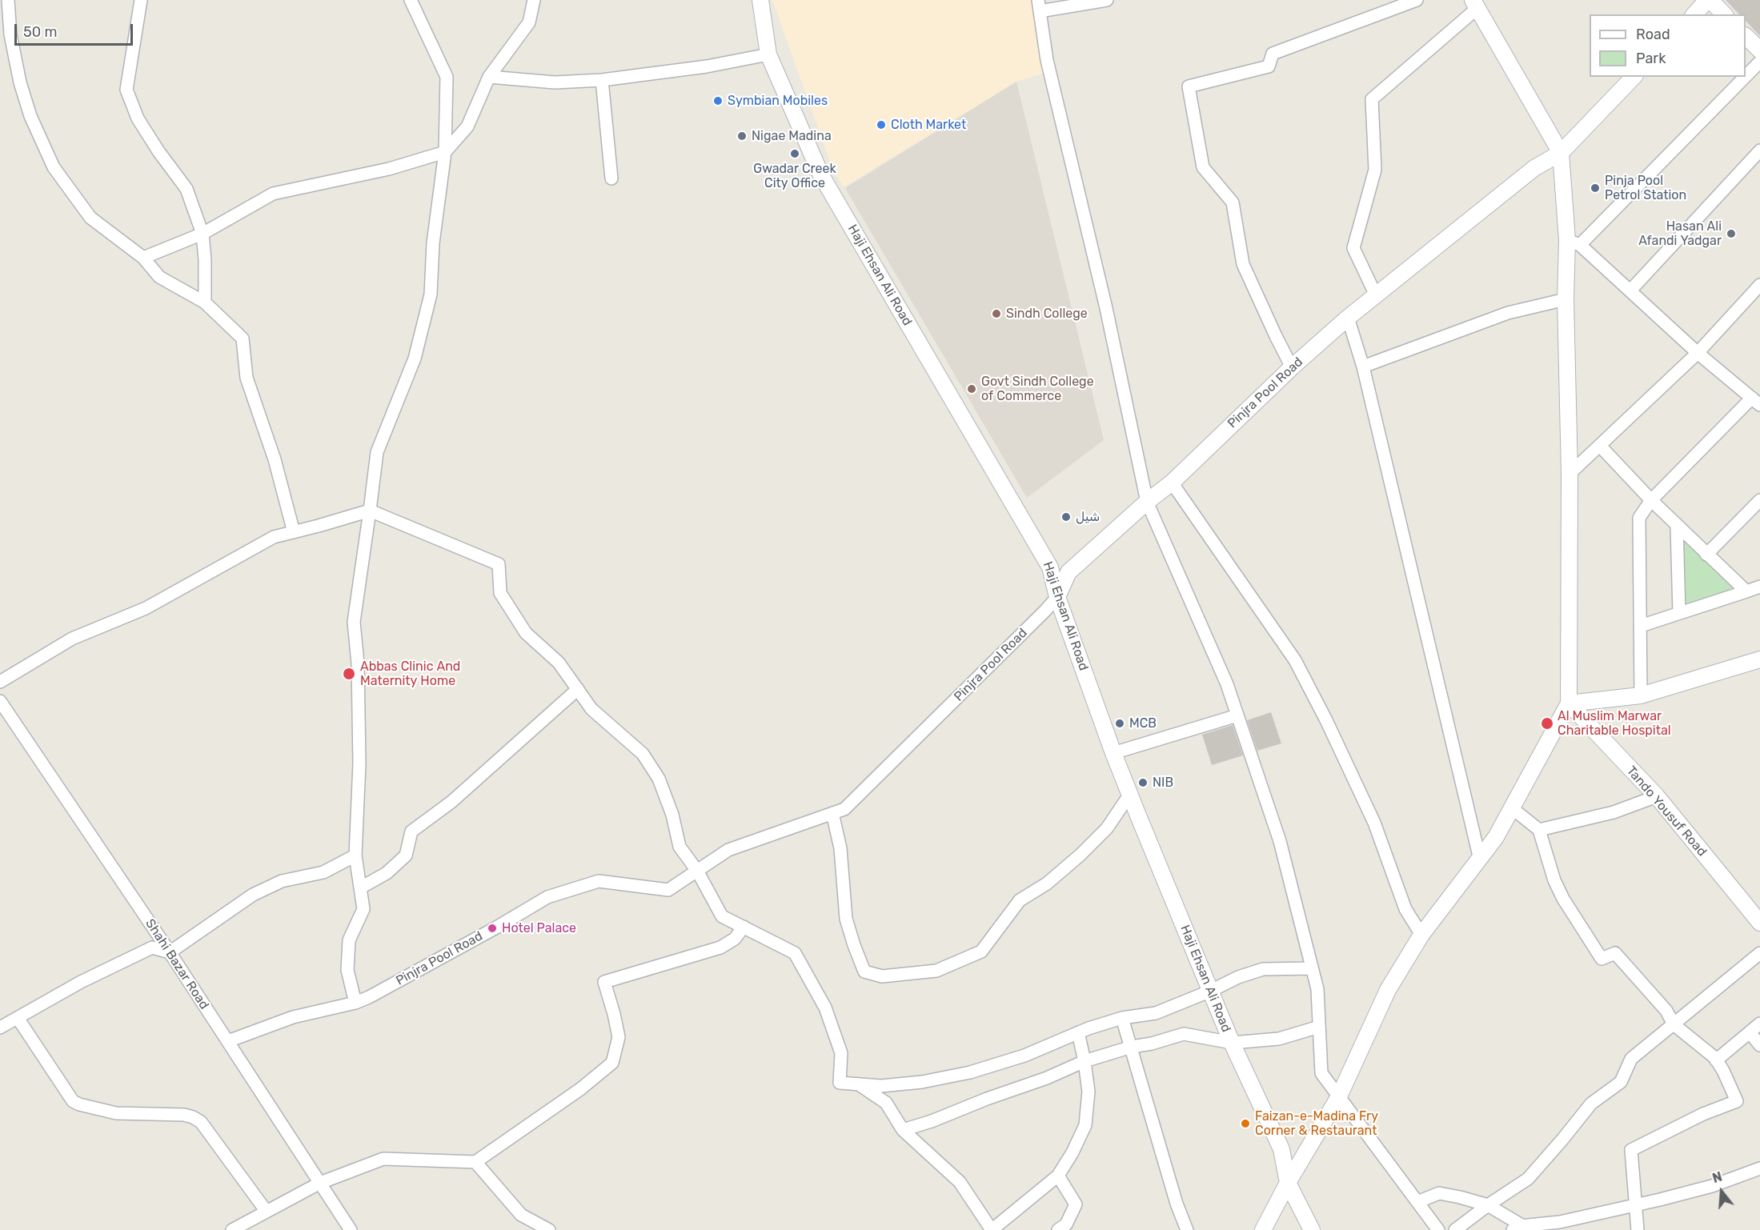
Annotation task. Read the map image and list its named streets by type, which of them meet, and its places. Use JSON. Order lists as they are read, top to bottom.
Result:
{
  "streets": {
    "street": [
      "Haji Ehsan Ali Road",
      "Pinjra Pool Road",
      "Tando Yousuf Road",
      "Shahi Bazar Road"
    ]
  },
  "crossings": [
    ["Haji Ehsan Ali Road", "Pinjra Pool Road"],
    ["Pinjra Pool Road", "Shahi Bazar Road"]
  ],
  "places": [
    "Symbian Mobiles",
    "Cloth Market",
    "Nigae Madina",
    "Gwadar Creek City Office",
    "Pinja Pool Petrol Station",
    "Hasan Ali Afandi Yadgar",
    "Sindh College",
    "Govt Sindh College of Commerce",
    "شیل",
    "Abbas Clinic And Maternity Home",
    "MCB",
    "Al Muslim Marwar Charitable Hospital",
    "NIB",
    "Hotel Palace",
    "Faizan-e-Madina Fry Corner & Restaurant"
  ],
  "legend": ["Road", "Park"],
  "scale_bar": "50 m",
  "north": "top"
}
